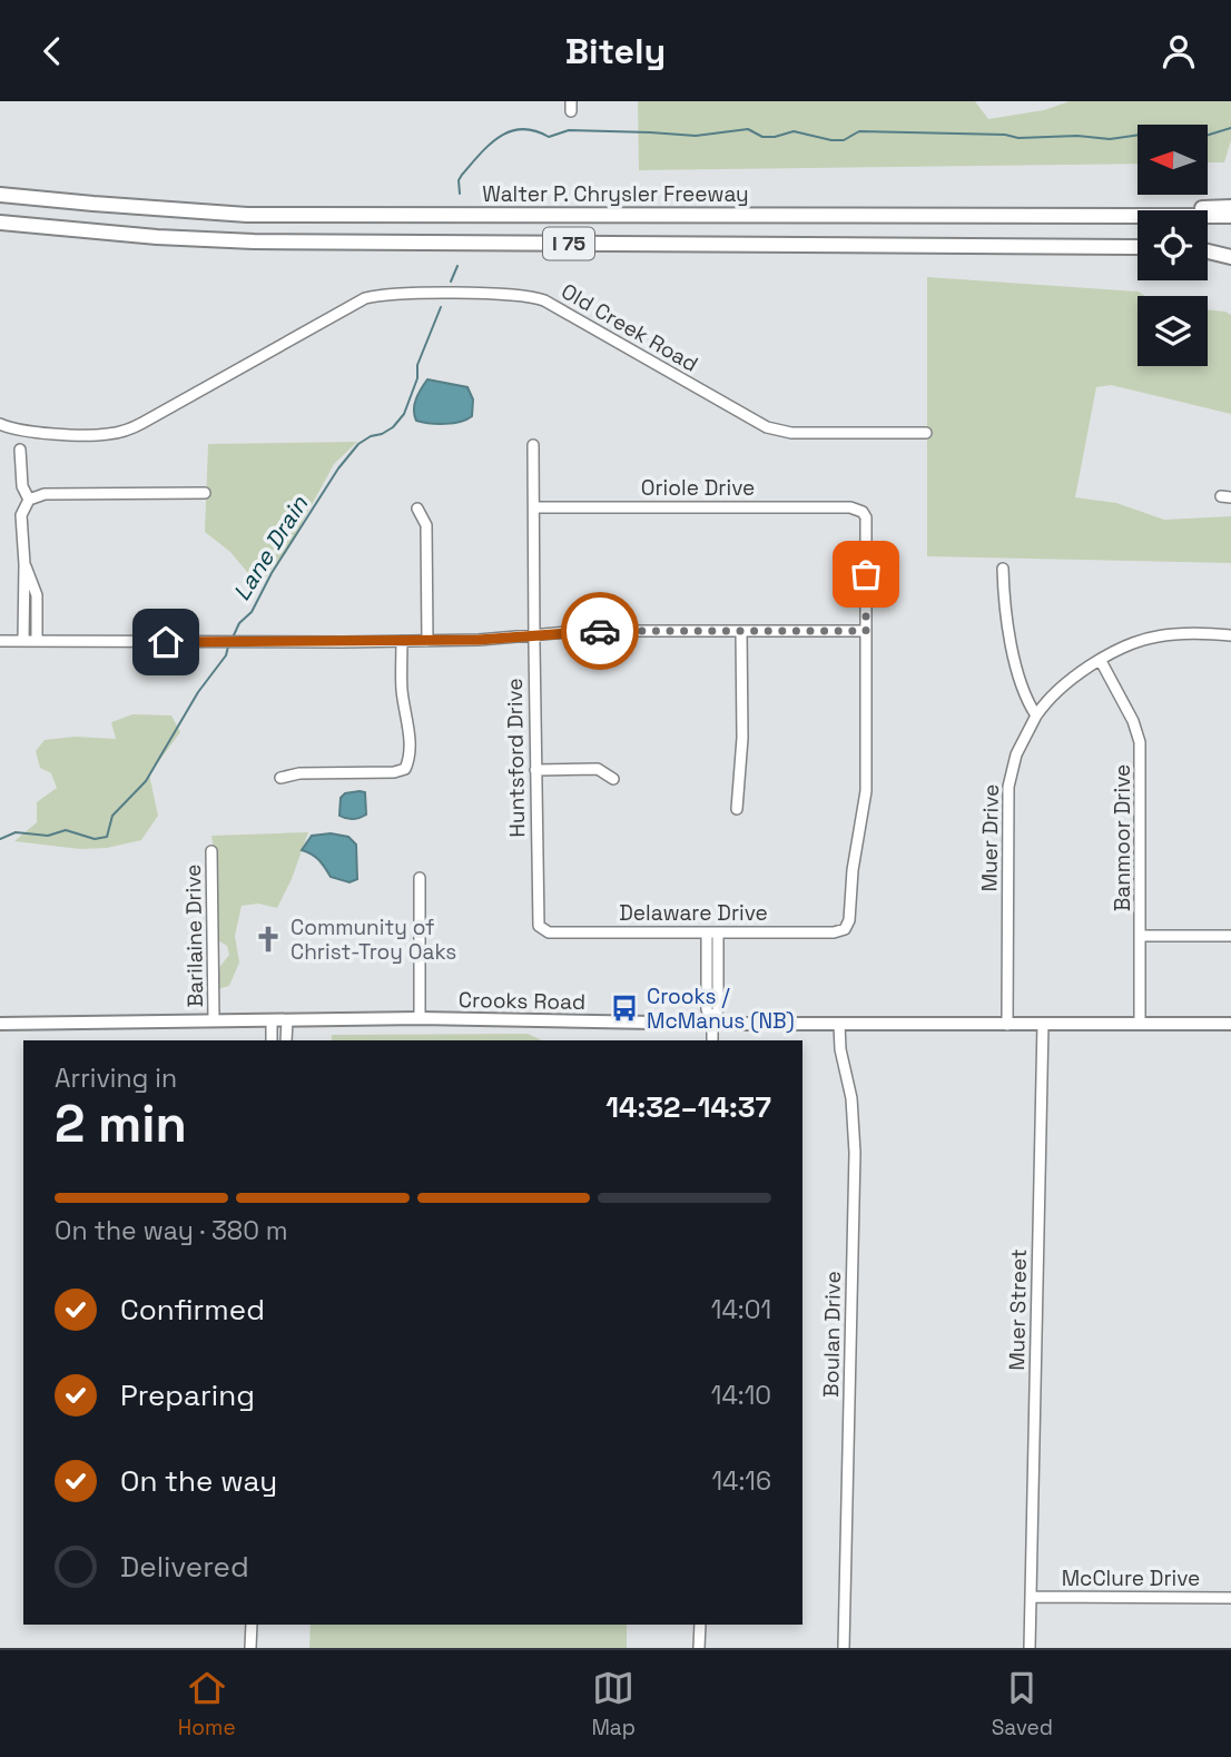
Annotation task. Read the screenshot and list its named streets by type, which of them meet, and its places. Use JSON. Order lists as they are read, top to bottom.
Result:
{
  "streets": {
    "highway": ["Walter P. Chrysler Freeway", "I 75"],
    "main road": ["Crooks Road"],
    "street": [
      "Old Creek Road",
      "Oriole Drive",
      "Huntsford Drive",
      "Muer Drive",
      "Banmoor Drive",
      "Delaware Drive",
      "Barilaine Drive",
      "Muer Street",
      "Boulan Drive",
      "McClure Drive"
    ]
  },
  "crossings": [
    ["Oriole Drive", "Huntsford Drive"],
    ["Oriole Drive", "Delaware Drive"],
    ["Huntsford Drive", "Delaware Drive"],
    ["Muer Drive", "Banmoor Drive"],
    ["Muer Drive", "Crooks Road"],
    ["Banmoor Drive", "Crooks Road"],
    ["Barilaine Drive", "Crooks Road"],
    ["Crooks Road", "Muer Street"],
    ["Crooks Road", "Boulan Drive"],
    ["Muer Street", "McClure Drive"]
  ],
  "water": ["Lane Drain"],
  "places": {
    "church": ["Community of Christ-Troy Oaks"],
    "bus stop": ["Crooks / McManus (NB)"]
  },
  "north": "left",
  "page": {
    "header": "Bitely",
    "heading": ["2 min", "Arriving in", "14:32–14:37"],
    "bar": "On the way · 380 m",
    "list": [
      ["Confirmed", "14:01"],
      ["Preparing", "14:10"],
      ["On the way", "14:16"],
      "Delivered"
    ],
    "tabs": ["Home", "Map", "Saved"]
  }
}
